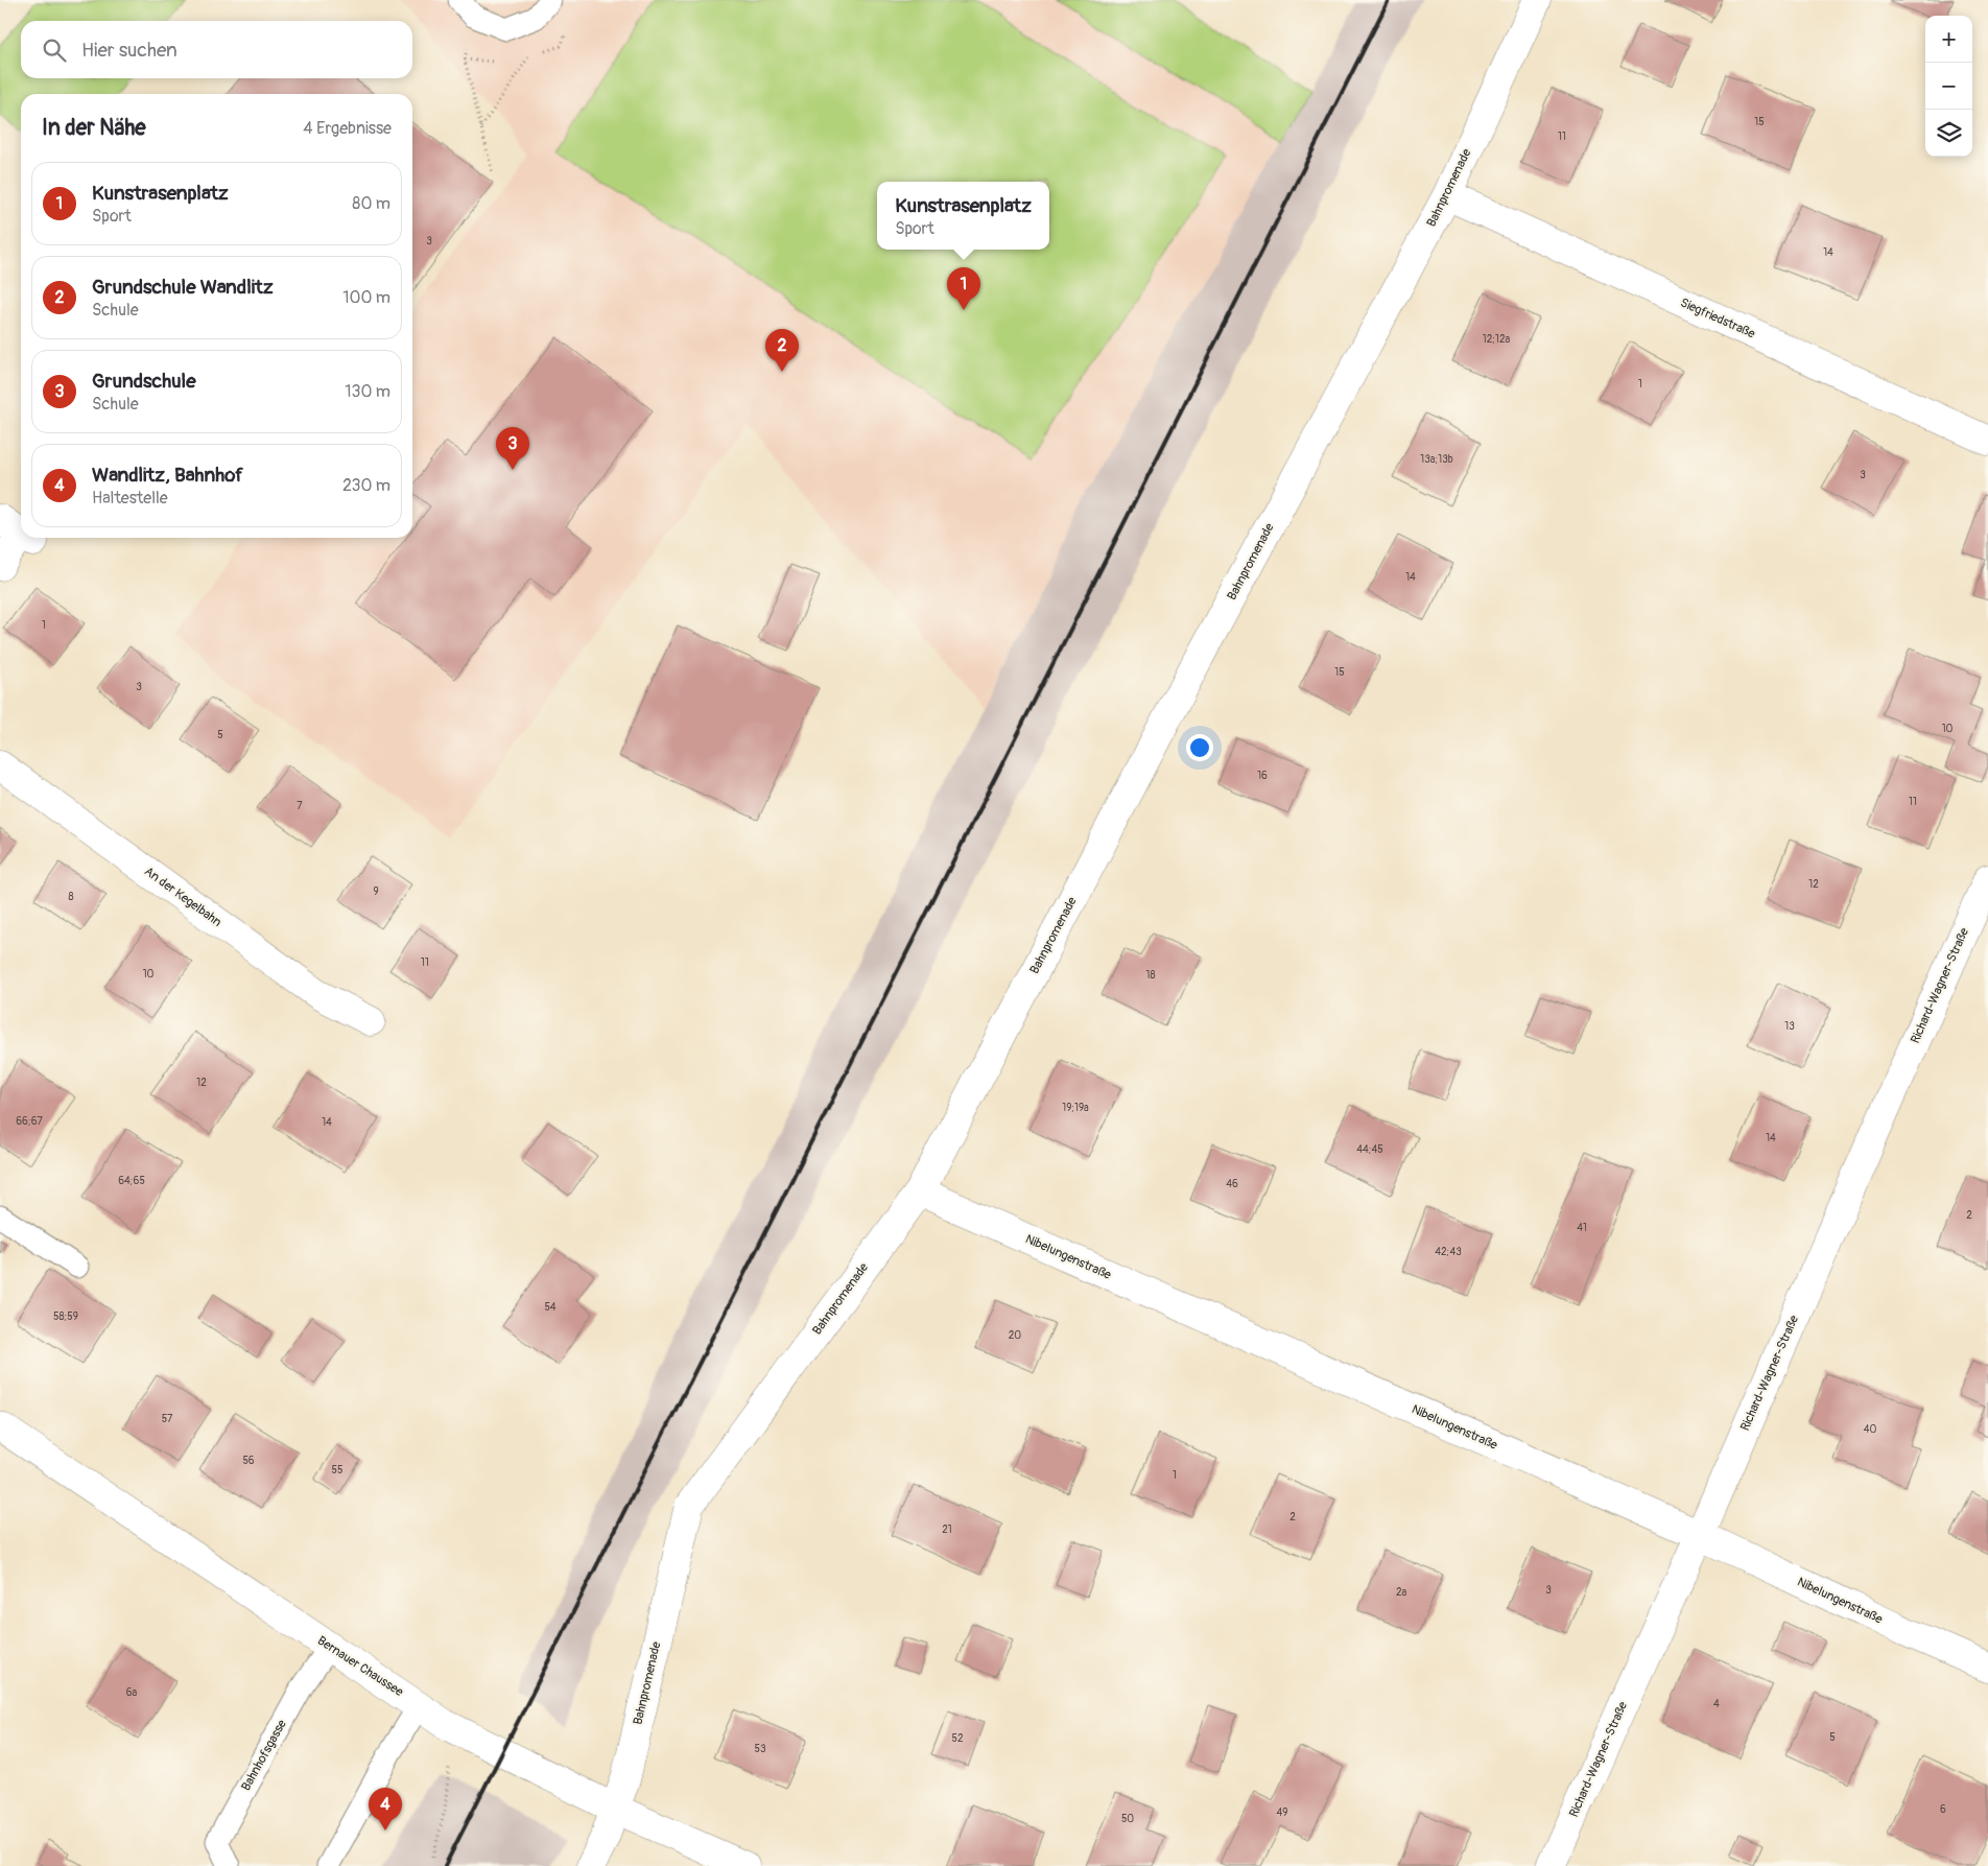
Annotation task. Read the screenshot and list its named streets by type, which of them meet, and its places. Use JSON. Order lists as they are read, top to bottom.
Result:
{
  "streets": {
    "street": [
      "Bahnpromenade",
      "Siegfriedstraße",
      "An der Kegelbahn",
      "Richard-Wagner-Straße",
      "Nibelungenstraße",
      "Bernauer Chaussee"
    ],
    "lane": ["Bahnhofsgasse"]
  },
  "crossings": [
    ["Bahnpromenade", "Siegfriedstraße"],
    ["Bahnpromenade", "Nibelungenstraße"],
    ["Bahnpromenade", "Bernauer Chaussee"],
    ["Richard-Wagner-Straße", "Nibelungenstraße"],
    ["Bernauer Chaussee", "Bahnhofsgasse"]
  ],
  "house_numbers": [
    "15",
    "11",
    "3",
    "14",
    "12;12a",
    "1",
    "13a;13b",
    "3",
    "14",
    "1",
    "15",
    "3",
    "10",
    "5",
    "16",
    "11",
    "7",
    "12",
    "9",
    "8",
    "11",
    "10",
    "18",
    "13",
    "12",
    "19;19a",
    "66;67",
    "14",
    "14",
    "44;45",
    "64;65",
    "46",
    "2",
    "41",
    "42;43",
    "54",
    "58;59",
    "20",
    "57",
    "40",
    "56",
    "55",
    "1",
    "2",
    "21",
    "3",
    "2a",
    "6a",
    "4",
    "5",
    "52",
    "53",
    "6",
    "49",
    "50"
  ],
  "page": {
    "map_buttons": ["+", "−"],
    "search": "Hier suchen",
    "heading": ["In der Nähe", "4 Ergebnisse"],
    "list": [
      {
        "mark": "1",
        "name": "Kunstrasenplatz",
        "note": "Sport",
        "value": "80 m"
      },
      {
        "mark": "2",
        "name": "Grundschule Wandlitz",
        "note": "Schule",
        "value": "100 m"
      },
      {
        "mark": "3",
        "name": "Grundschule",
        "note": "Schule",
        "value": "130 m"
      },
      {
        "mark": "4",
        "name": "Wandlitz, Bahnhof",
        "note": "Haltestelle",
        "value": "230 m"
      }
    ],
    "popup": ["Kunstrasenplatz", "Sport"],
    "pins": [
      "1",
      "2",
      "3",
      "4"
    ]
  }
}
